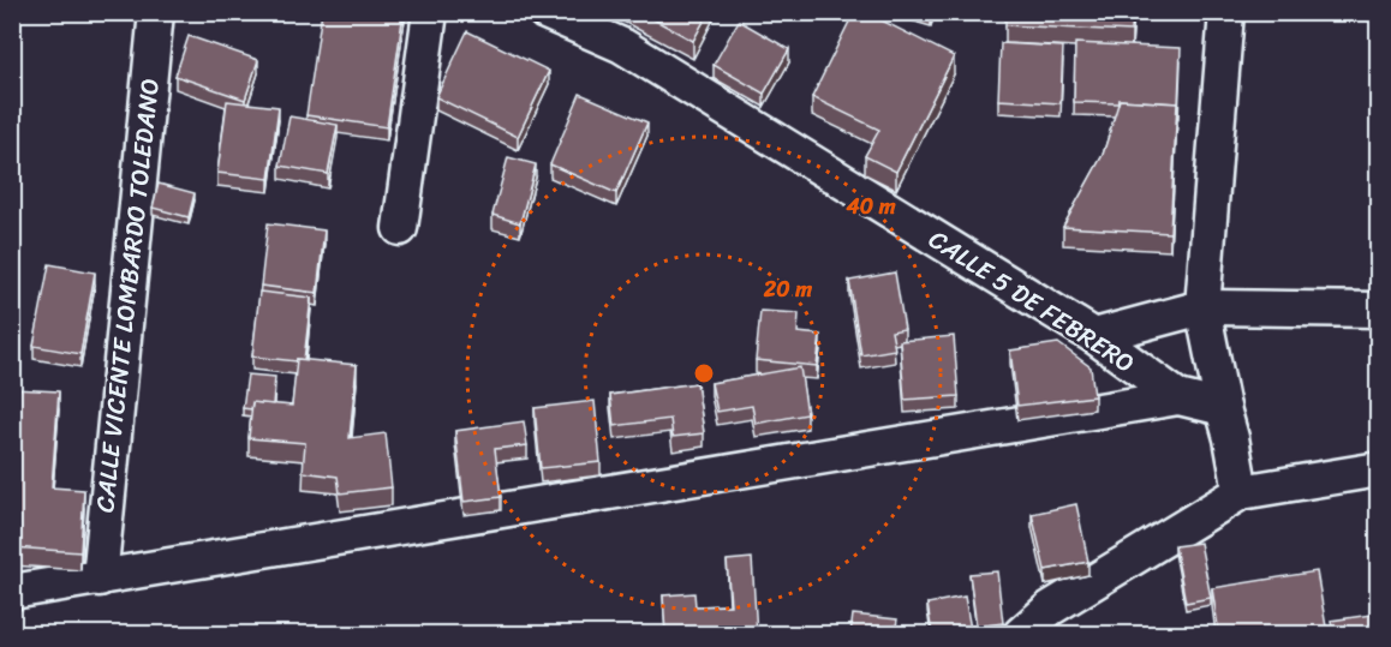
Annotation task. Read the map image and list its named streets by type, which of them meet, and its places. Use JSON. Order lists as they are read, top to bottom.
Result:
{
  "streets": {
    "street": ["CALLE VICENTE LOMBARDO TOLEDANO", "CALLE 5 DE FEBRERO"]
  },
  "rings": ["40 m", "20 m"]
}
